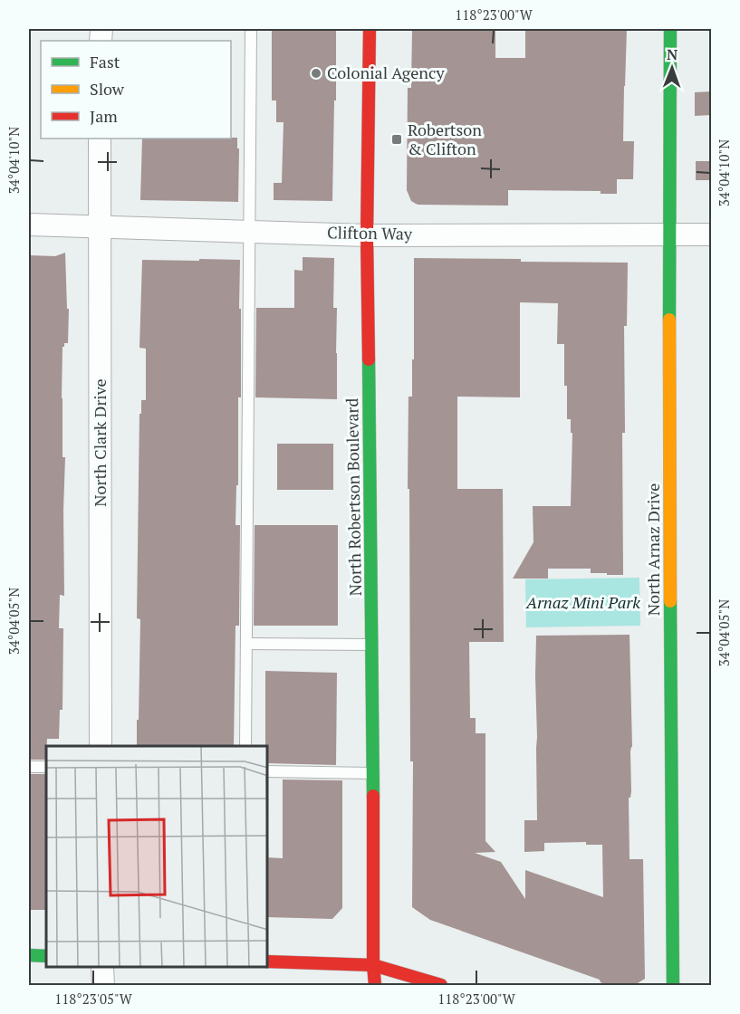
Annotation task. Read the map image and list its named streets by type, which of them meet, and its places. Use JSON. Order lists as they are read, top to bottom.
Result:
{
  "streets": {
    "main road": ["North Robertson Boulevard", "North Arnaz Drive"],
    "street": ["Clifton Way", "North Clark Drive"]
  },
  "crossings": [
    ["Clifton Way", "North Clark Drive"],
    ["Clifton Way", "North Robertson Boulevard"],
    ["Clifton Way", "North Arnaz Drive"]
  ],
  "parks": ["Arnaz Mini Park"],
  "places": {
    "other": ["Colonial Agency"],
    "transit": ["Robertson & Clifton"]
  },
  "legend": ["Fast", "Slow", "Jam"],
  "north": "top",
  "coordinates": [
    "118°23'00\"W",
    "34°04'10\"N",
    "34°04'05\"N",
    "118°23'05\"W"
  ]
}
